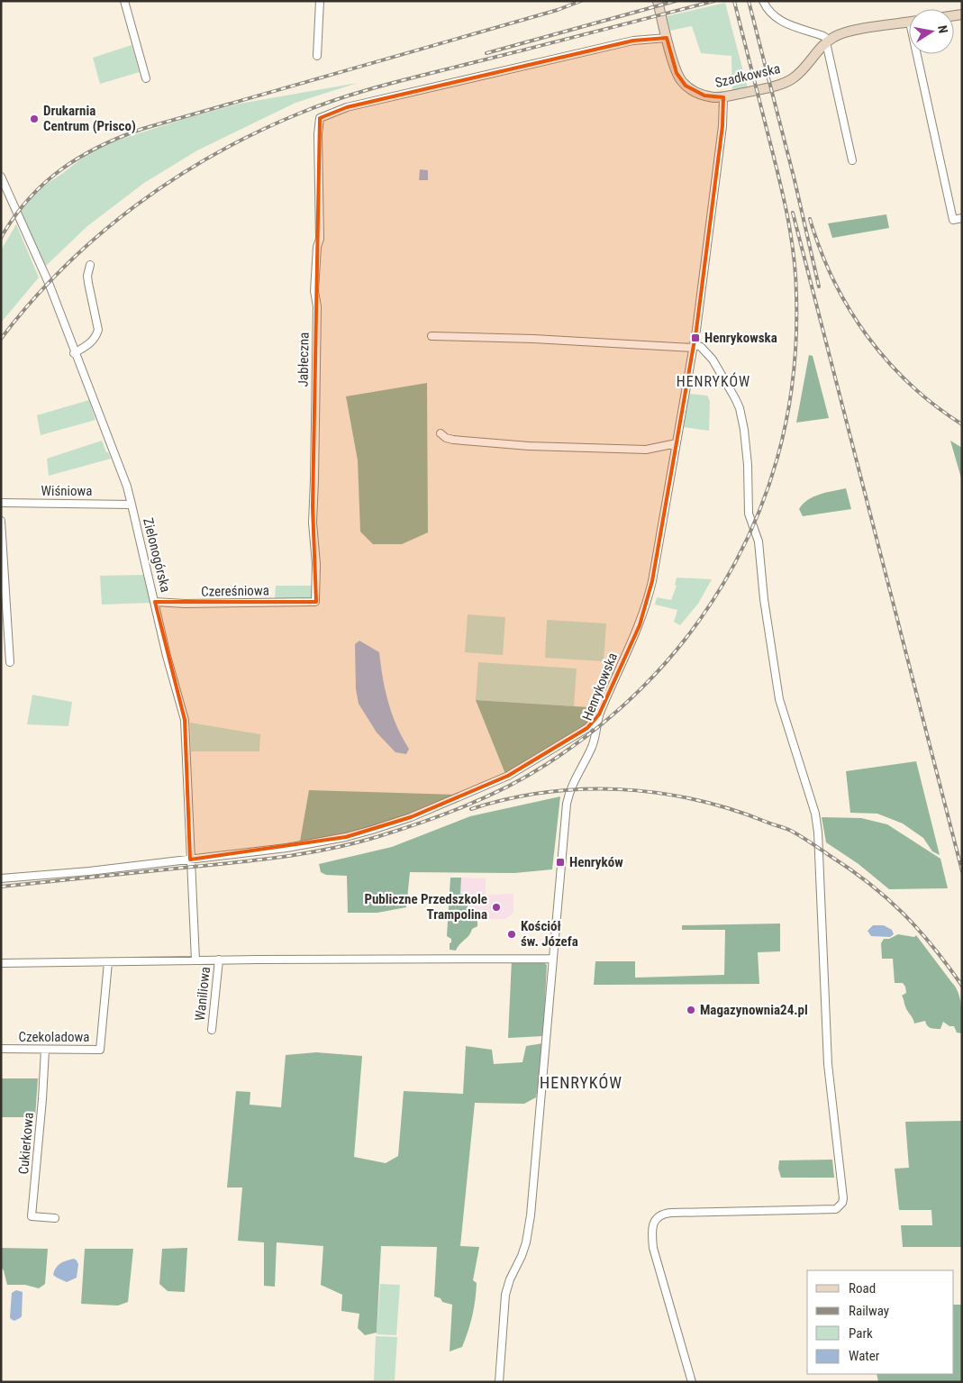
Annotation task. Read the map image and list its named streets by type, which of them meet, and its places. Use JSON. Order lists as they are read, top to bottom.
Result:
{
  "streets": {
    "street": [
      "Szadkowska",
      "Jabłeczna",
      "Wiśniowa",
      "Zielonogórska",
      "Czereśniowa",
      "Henrykowska",
      "Waniliowa",
      "Czekoladowa",
      "Cukierkowa"
    ]
  },
  "crossings": [
    ["Szadkowska", "Jabłeczna"],
    ["Szadkowska", "Henrykowska"],
    ["Jabłeczna", "Czereśniowa"],
    ["Wiśniowa", "Zielonogórska"],
    ["Zielonogórska", "Czereśniowa"],
    ["Czekoladowa", "Cukierkowa"]
  ],
  "districts": ["HENRYKÓW", "HENRYKÓW"],
  "places": {
    "other": [
      "Drukarnia Centrum (Prisco)",
      "Publiczne Przedszkole Trampolina",
      "Kościół św. Józefa",
      "Magazynownia24.pl"
    ],
    "transit": ["Henrykowska", "Henryków"]
  },
  "legend": [
    "Road",
    "Railway",
    "Park",
    "Water"
  ],
  "north": "right"
}
